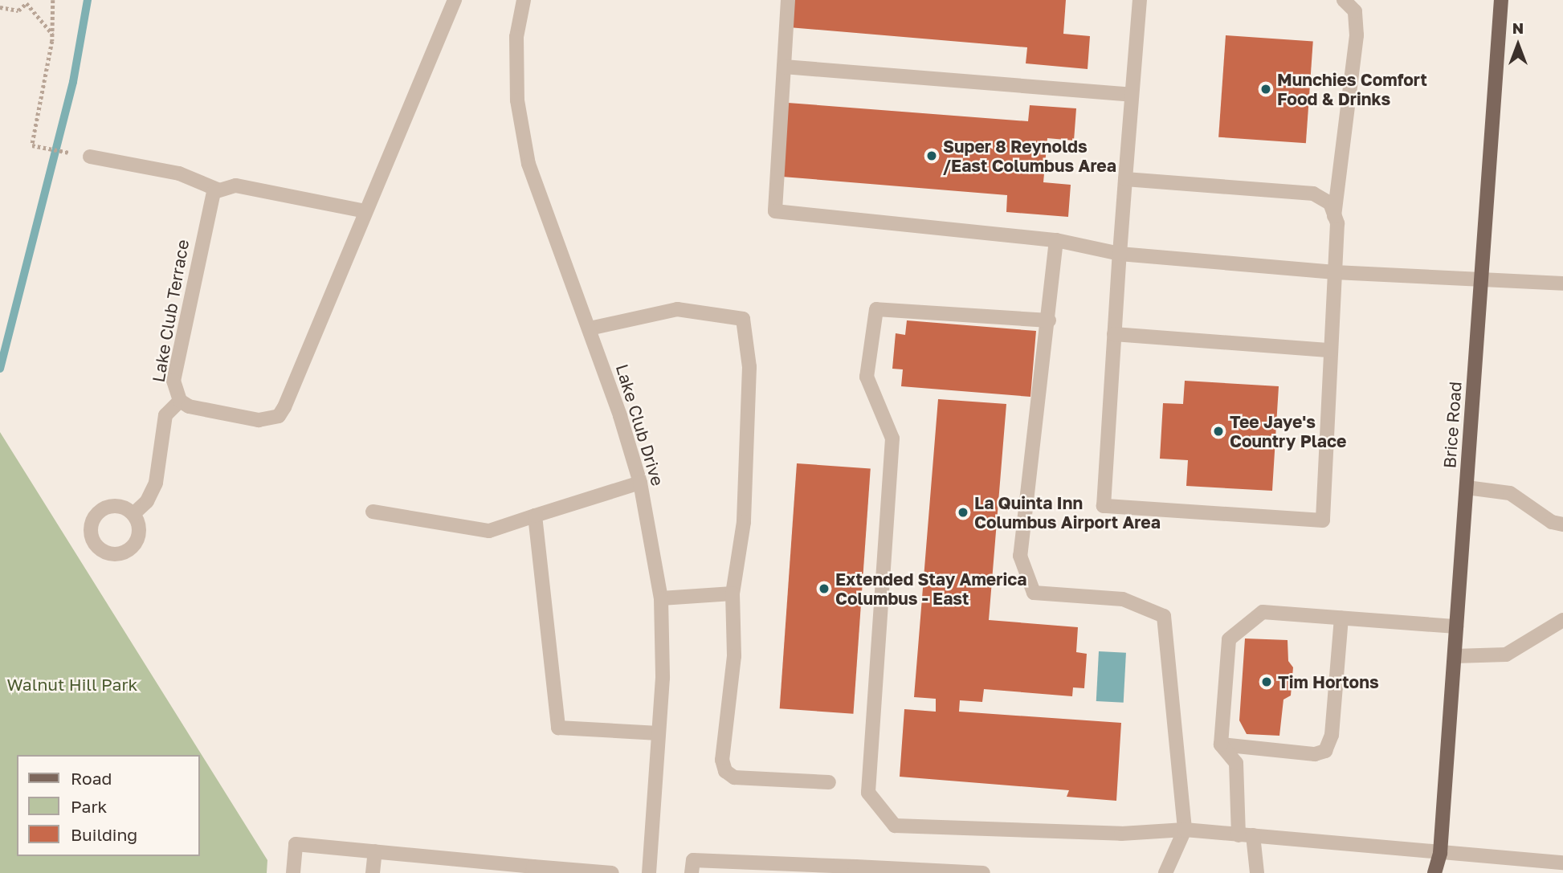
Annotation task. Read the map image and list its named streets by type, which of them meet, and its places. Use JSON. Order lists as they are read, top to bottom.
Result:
{
  "streets": {
    "main road": ["Brice Road"],
    "street": ["Lake Club Terrace", "Lake Club Drive"]
  },
  "parks": ["Walnut Hill Park"],
  "places": [
    "Munchies Comfort Food & Drinks",
    "Super 8 Reynolds /East Columbus Area",
    "Tee Jaye's Country Place",
    "La Quinta Inn Columbus Airport Area",
    "Extended Stay America Columbus - East",
    "Tim Hortons"
  ],
  "legend": ["Road", "Park", "Building"],
  "north": "top"
}
